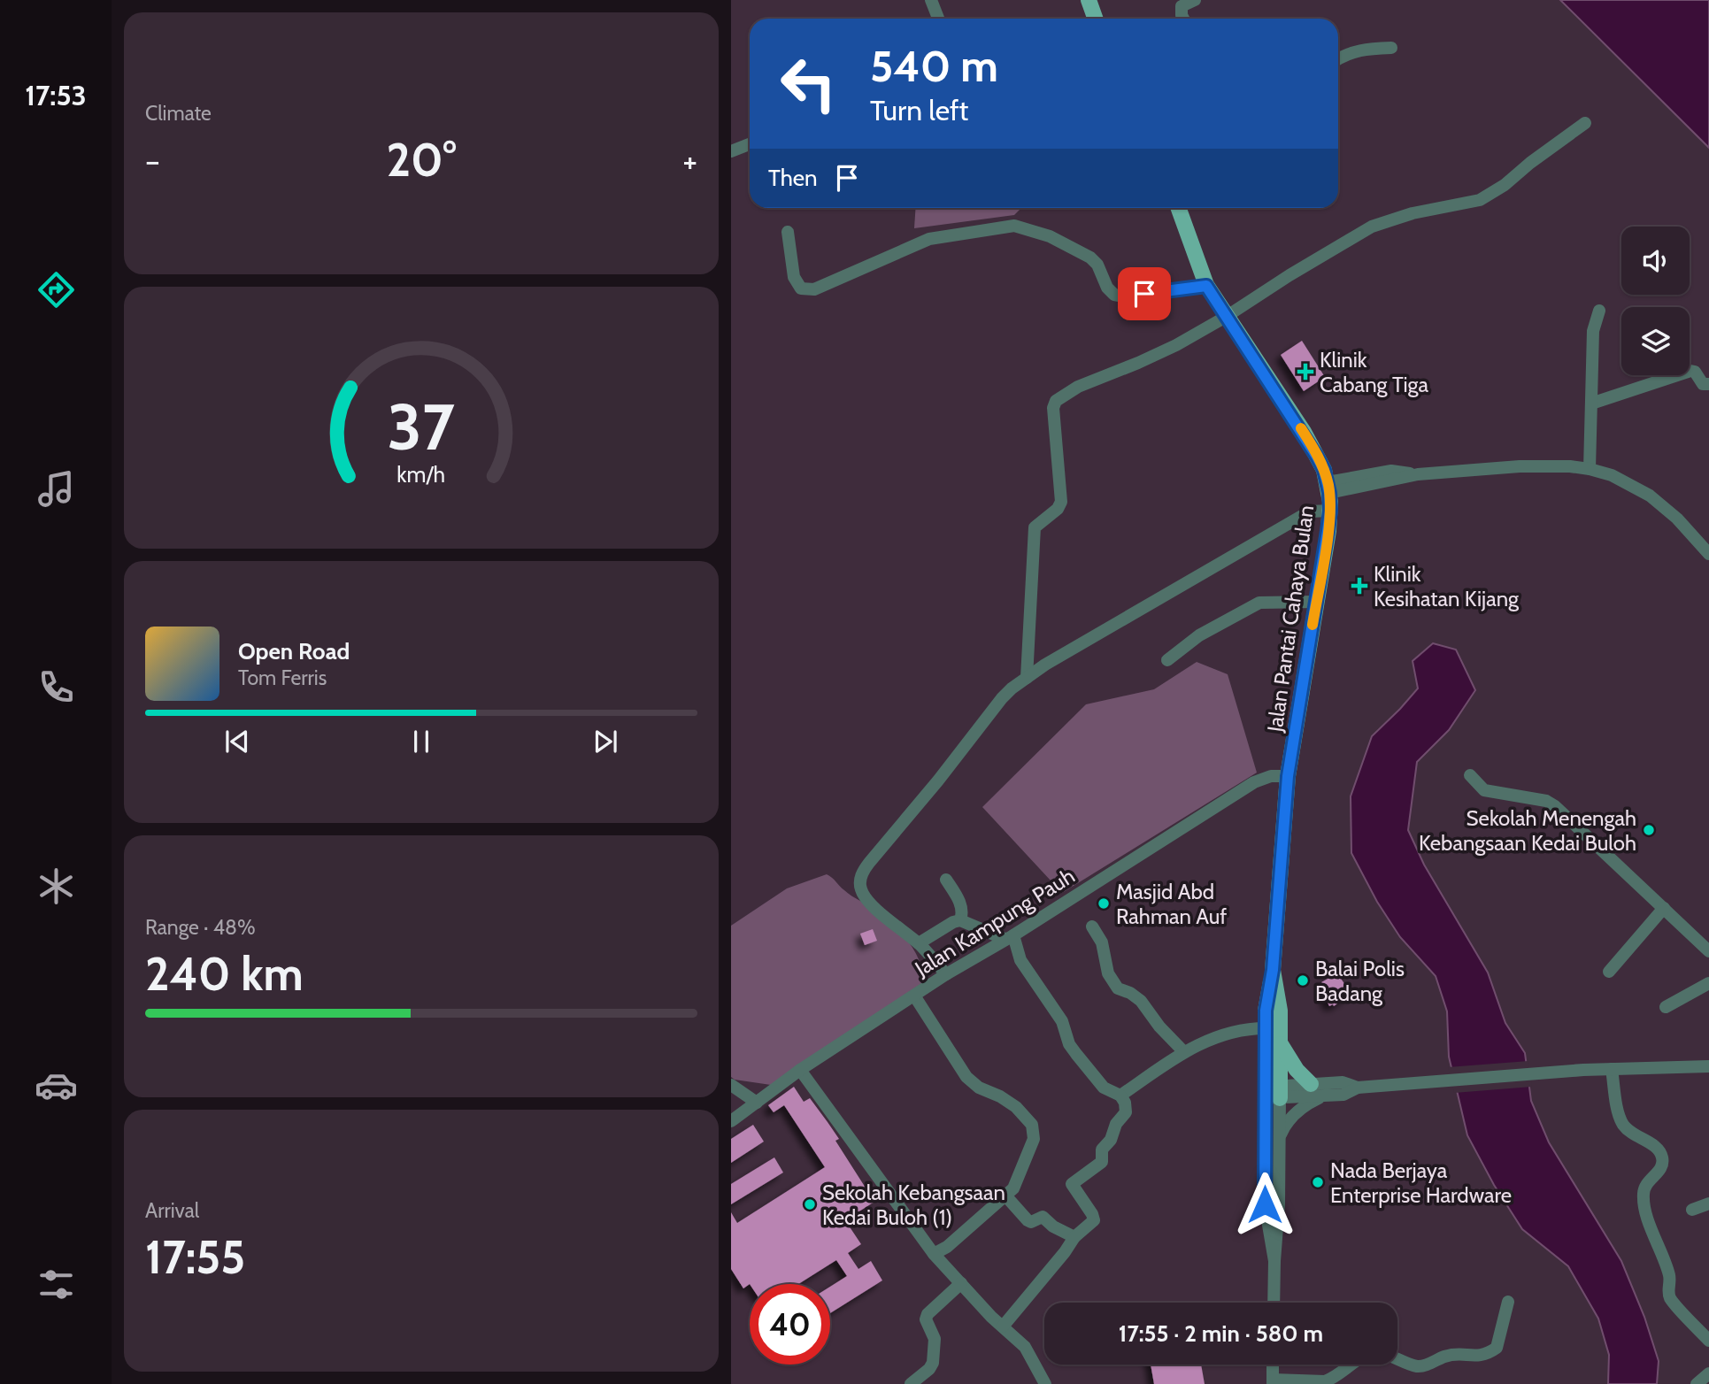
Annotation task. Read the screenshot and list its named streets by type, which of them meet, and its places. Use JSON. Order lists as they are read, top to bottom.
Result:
{
  "streets": {
    "main road": ["Jalan Pantai Cahaya Bulan"],
    "street": ["Jalan Kampung Pauh"]
  },
  "crossings": [
    ["Jalan Pantai Cahaya Bulan", "Jalan Kampung Pauh"]
  ],
  "places": {
    "health": ["Klinik Cabang Tiga", "Klinik Kesihatan Kijang"],
    "other": [
      "Sekolah Menengah Kebangsaan Kedai Buloh",
      "Masjid Abd Rahman Auf",
      "Balai Polis Badang",
      "Nada Berjaya Enterprise Hardware",
      "Sekolah Kebangsaan Kedai Buloh (1)"
    ]
  },
  "page": {
    "tabs": "17:53",
    "tile": [
      "Climate",
      ["Range · 48%", "240 km"],
      ["Arrival", "17:55"]
    ],
    "turn": ["540 m", "Turn left"],
    "heat": ["−", "20°", "+"],
    "then": "Then",
    "song": ["Open Road", "Tom Ferris"],
    "limit": "40",
    "trip": "17:55 · 2 min · 580 m",
    "gauge": ["37", "km/h"]
  }
}
